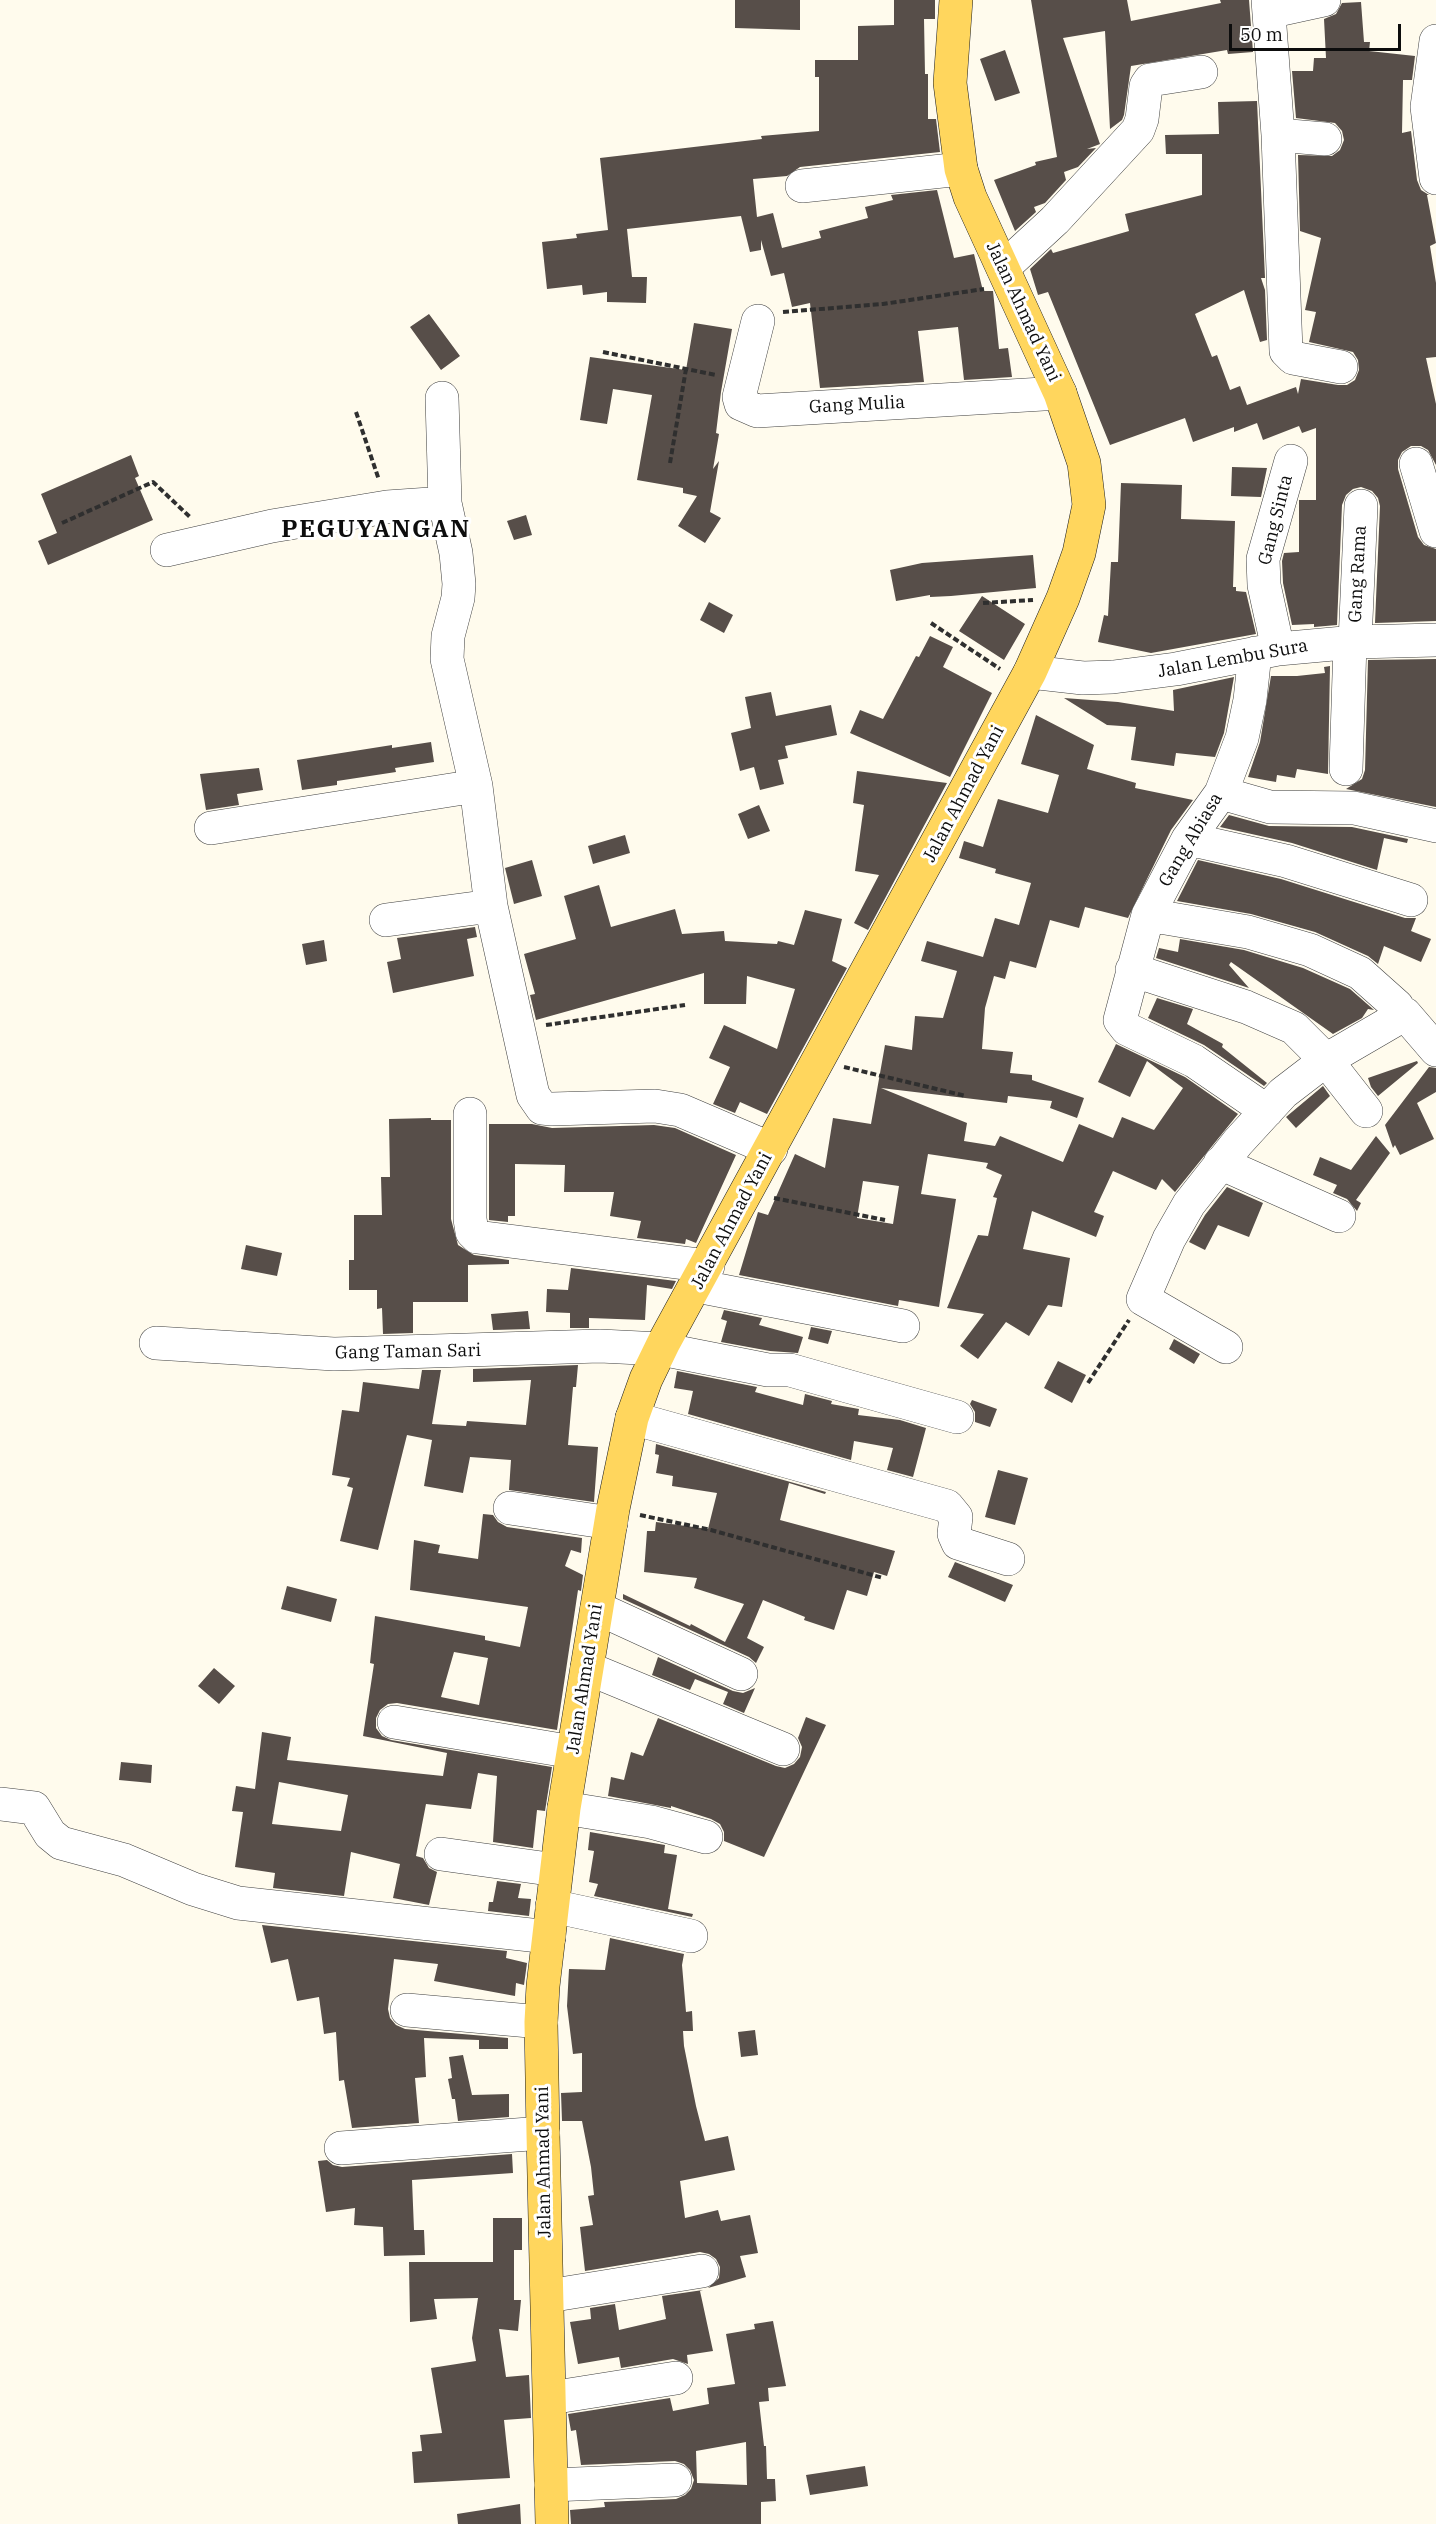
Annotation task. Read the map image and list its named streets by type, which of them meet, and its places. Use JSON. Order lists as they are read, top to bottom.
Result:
{
  "streets": {
    "main road": ["Jalan Ahmad Yani"],
    "street": [
      "Gang Mulia",
      "Gang Sinta",
      "Gang Rama",
      "Jalan Lembu Sura",
      "Gang Abiasa",
      "Gang Taman Sari"
    ]
  },
  "crossings": [
    ["Jalan Ahmad Yani", "Gang Mulia"],
    ["Jalan Ahmad Yani", "Jalan Lembu Sura"],
    ["Jalan Ahmad Yani", "Gang Taman Sari"],
    ["Gang Sinta", "Jalan Lembu Sura"],
    ["Gang Sinta", "Gang Abiasa"],
    ["Gang Rama", "Jalan Lembu Sura"],
    ["Jalan Lembu Sura", "Gang Abiasa"]
  ],
  "districts": ["PEGUYANGAN"],
  "scale_bar": "50 m"
}
